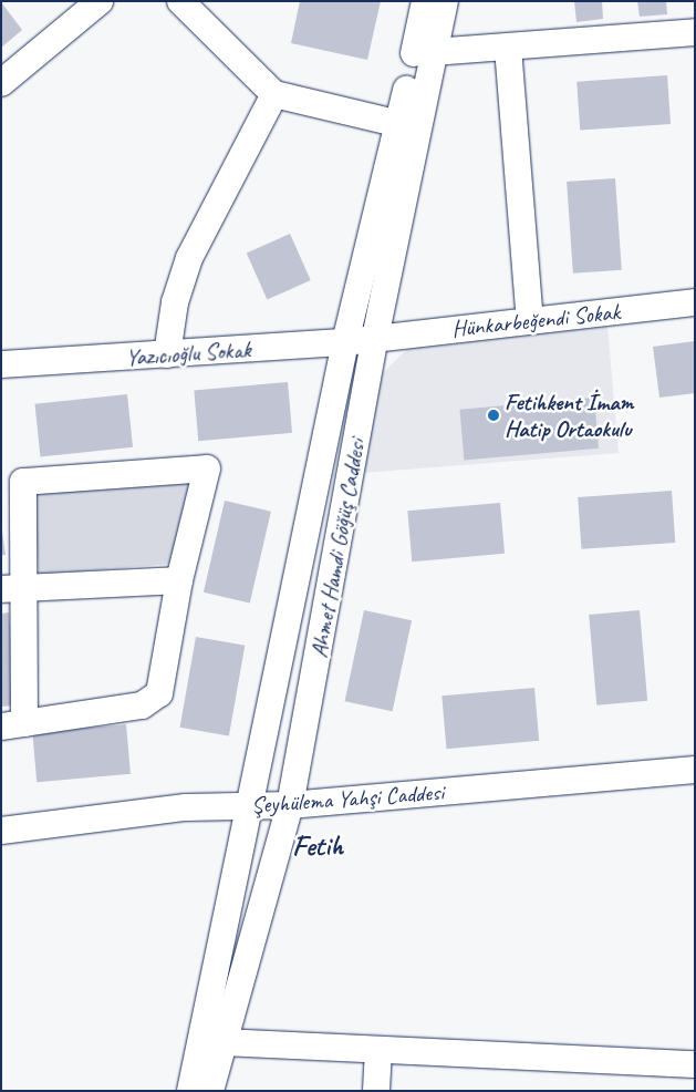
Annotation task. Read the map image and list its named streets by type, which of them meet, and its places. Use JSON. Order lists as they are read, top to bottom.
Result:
{
  "streets": {
    "street": [
      "Hünkarbeğendi Sokak",
      "Yazıcıoğlu Sokak",
      "Ahmet Hamdi Göğüş Caddesi",
      "Şeyhülema Yahşi Caddesi"
    ]
  },
  "crossings": [
    ["Hünkarbeğendi Sokak", "Yazıcıoğlu Sokak"],
    ["Hünkarbeğendi Sokak", "Ahmet Hamdi Göğüş Caddesi"],
    ["Yazıcıoğlu Sokak", "Ahmet Hamdi Göğüş Caddesi"],
    ["Ahmet Hamdi Göğüş Caddesi", "Şeyhülema Yahşi Caddesi"]
  ],
  "districts": ["Fetih"],
  "places": ["Fetihkent İmam Hatip Ortaokulu"]
}
